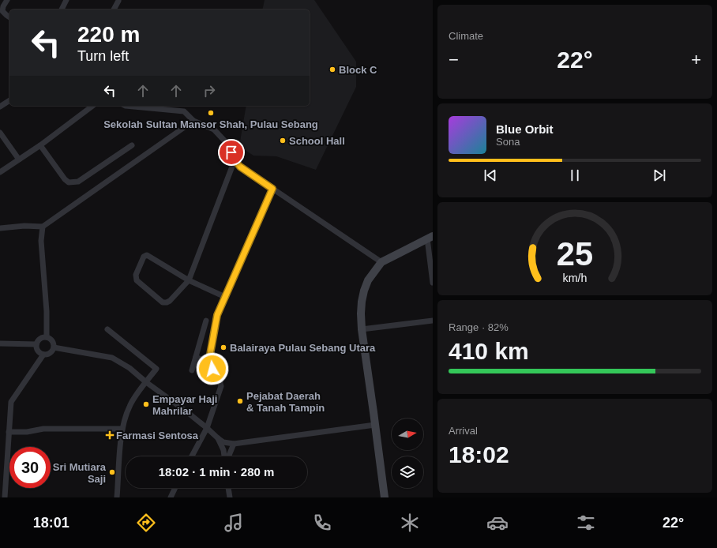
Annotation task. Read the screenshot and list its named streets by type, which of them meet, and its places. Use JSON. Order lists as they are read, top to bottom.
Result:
{
  "places": {
    "other": [
      "Block C",
      "Sekolah Sultan Mansor Shah, Pulau Sebang",
      "School Hall",
      "Balairaya Pulau Sebang Utara",
      "Pejabat Daerah & Tanah Tampin",
      "Empayar Haji Mahrilar",
      "Sri Mutiara Saji"
    ],
    "health": ["Farmasi Sentosa"]
  },
  "north": "right",
  "page": {
    "tile": [
      "Climate",
      ["Range · 82%", "410 km"],
      ["Arrival", "18:02"]
    ],
    "turn": ["220 m", "Turn left"],
    "heat": ["−", "22°", "+"],
    "song": ["Blue Orbit", "Sona"],
    "limit": "30",
    "trip": "18:02 · 1 min · 280 m",
    "tabs": ["18:01", "22°"],
    "gauge": ["25", "km/h"]
  }
}
